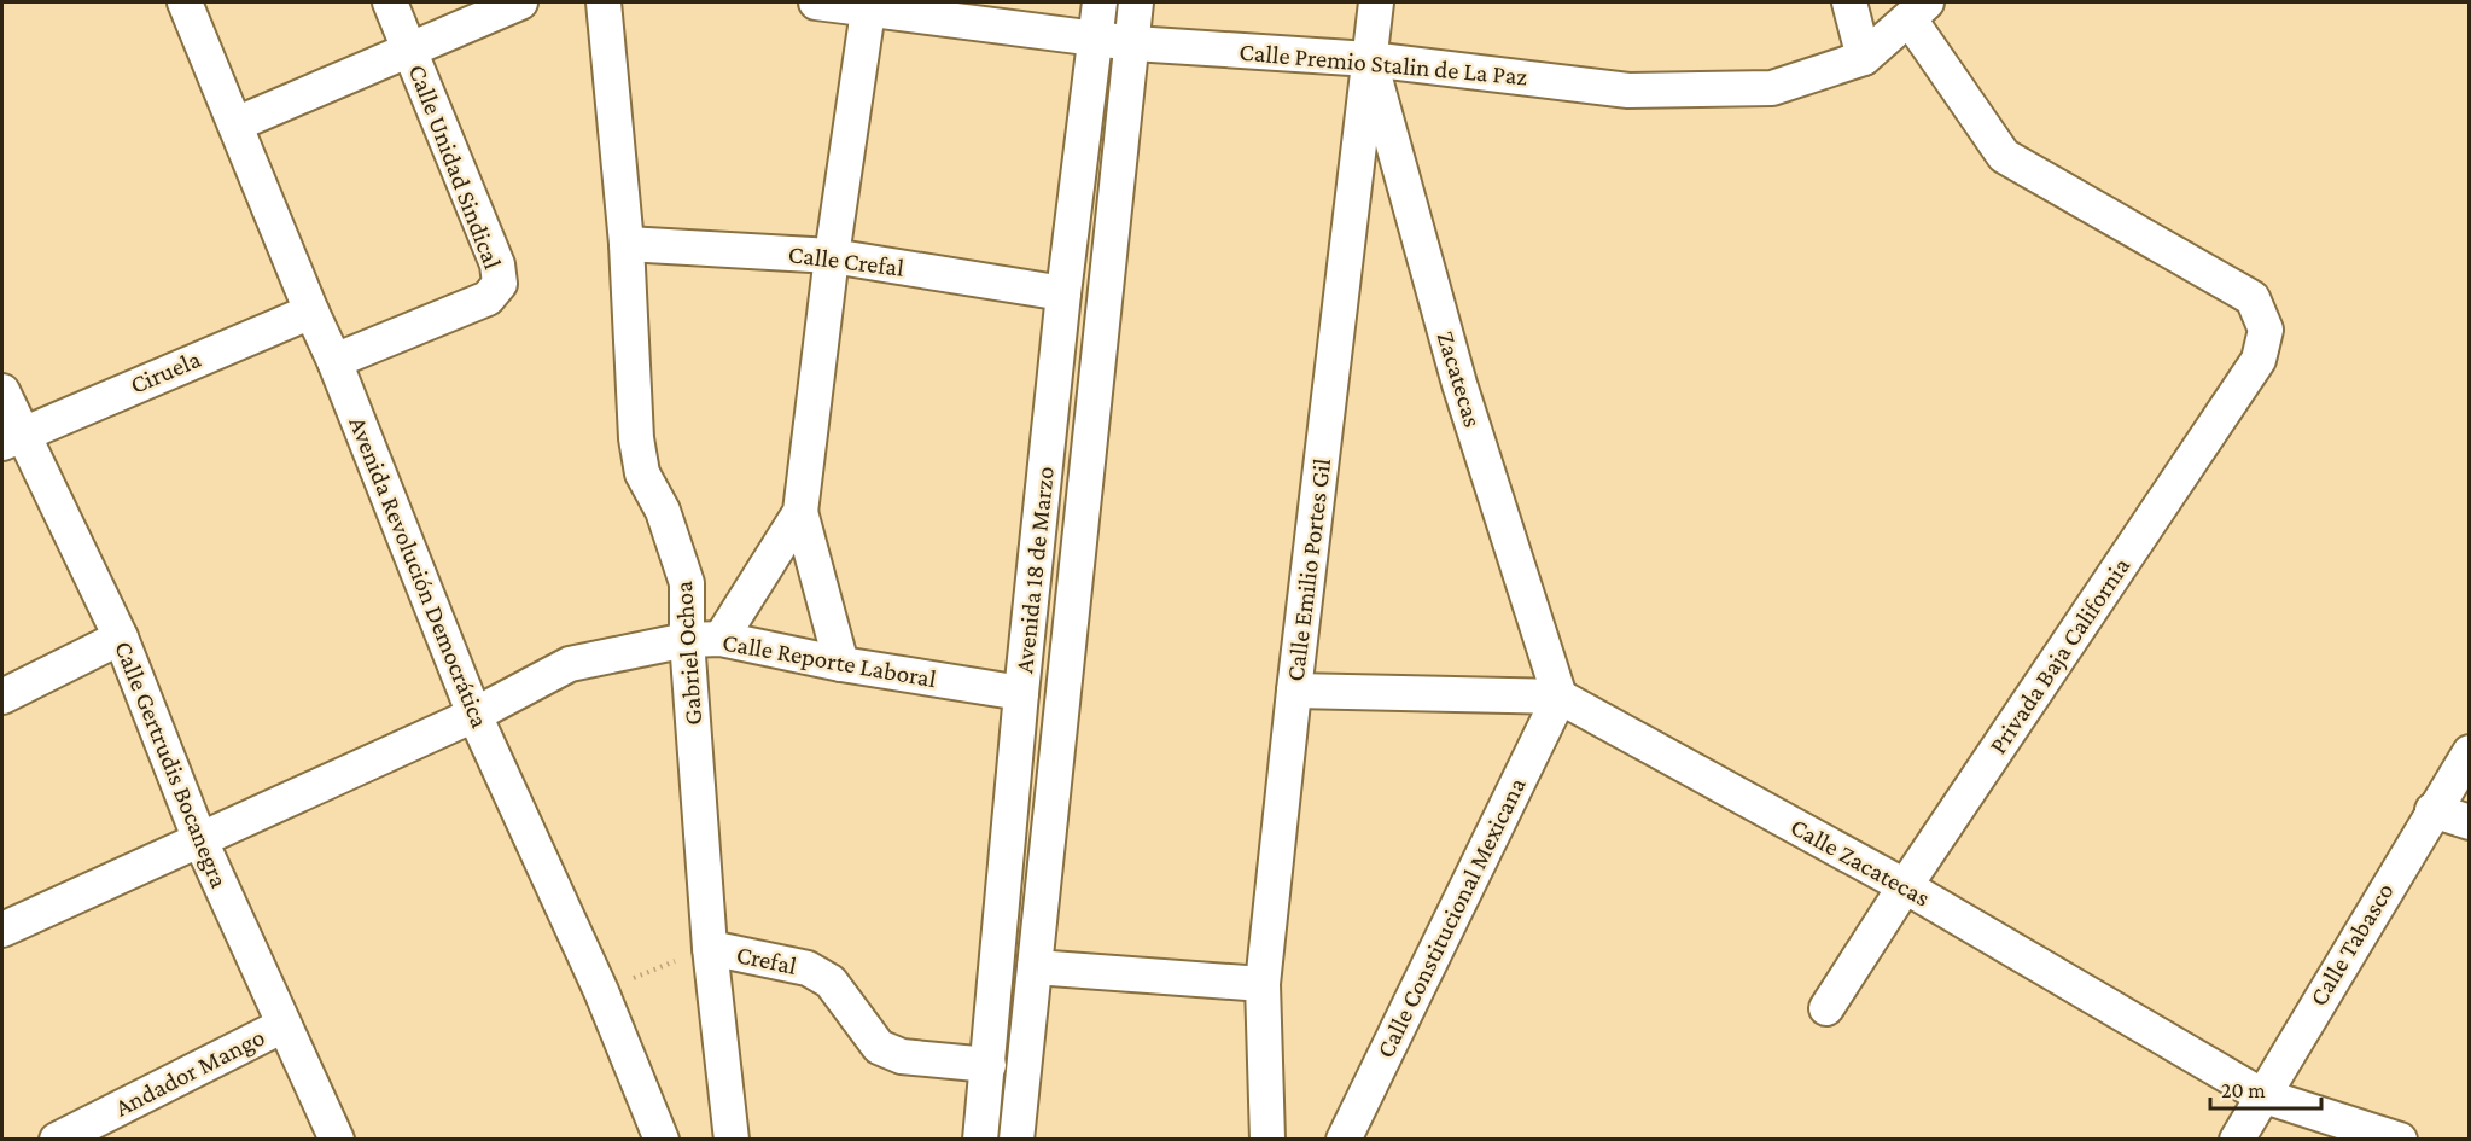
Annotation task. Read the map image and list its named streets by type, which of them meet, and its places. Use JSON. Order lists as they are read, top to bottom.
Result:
{
  "streets": {
    "street": [
      "Calle Premio Stalin de La Paz",
      "Calle Unidad Sindical",
      "Calle Crefal",
      "Ciruela",
      "Zacatecas",
      "Avenida 18 de Marzo",
      "Calle Emilio Portes Gil",
      "Avenida Revolución Democrática",
      "Gabriel Ochoa",
      "Privada Baja California",
      "Calle Reporte Laboral",
      "Calle Gertrudis Bocanegra",
      "Calle Zacatecas",
      "Calle Constitucional Mexicana",
      "Calle Tabasco",
      "Crefal",
      "Andador Mango"
    ]
  },
  "crossings": [
    ["Calle Premio Stalin de La Paz", "Zacatecas"],
    ["Calle Premio Stalin de La Paz", "Avenida 18 de Marzo"],
    ["Calle Premio Stalin de La Paz", "Calle Emilio Portes Gil"],
    ["Calle Premio Stalin de La Paz", "Privada Baja California"],
    ["Calle Unidad Sindical", "Avenida Revolución Democrática"],
    ["Calle Crefal", "Avenida 18 de Marzo"],
    ["Calle Crefal", "Gabriel Ochoa"],
    ["Ciruela", "Avenida Revolución Democrática"],
    ["Ciruela", "Calle Gertrudis Bocanegra"],
    ["Zacatecas", "Calle Emilio Portes Gil"],
    ["Zacatecas", "Calle Zacatecas"],
    ["Zacatecas", "Calle Constitucional Mexicana"],
    ["Avenida 18 de Marzo", "Calle Reporte Laboral"],
    ["Avenida 18 de Marzo", "Crefal"],
    ["Calle Emilio Portes Gil", "Calle Zacatecas"],
    ["Avenida Revolución Democrática", "Calle Reporte Laboral"],
    ["Avenida Revolución Democrática", "Crefal"],
    ["Gabriel Ochoa", "Calle Reporte Laboral"],
    ["Gabriel Ochoa", "Crefal"],
    ["Privada Baja California", "Calle Zacatecas"],
    ["Calle Reporte Laboral", "Calle Gertrudis Bocanegra"],
    ["Calle Gertrudis Bocanegra", "Andador Mango"],
    ["Calle Zacatecas", "Calle Constitucional Mexicana"],
    ["Calle Zacatecas", "Calle Tabasco"]
  ],
  "scale_bar": "20 m"
}
